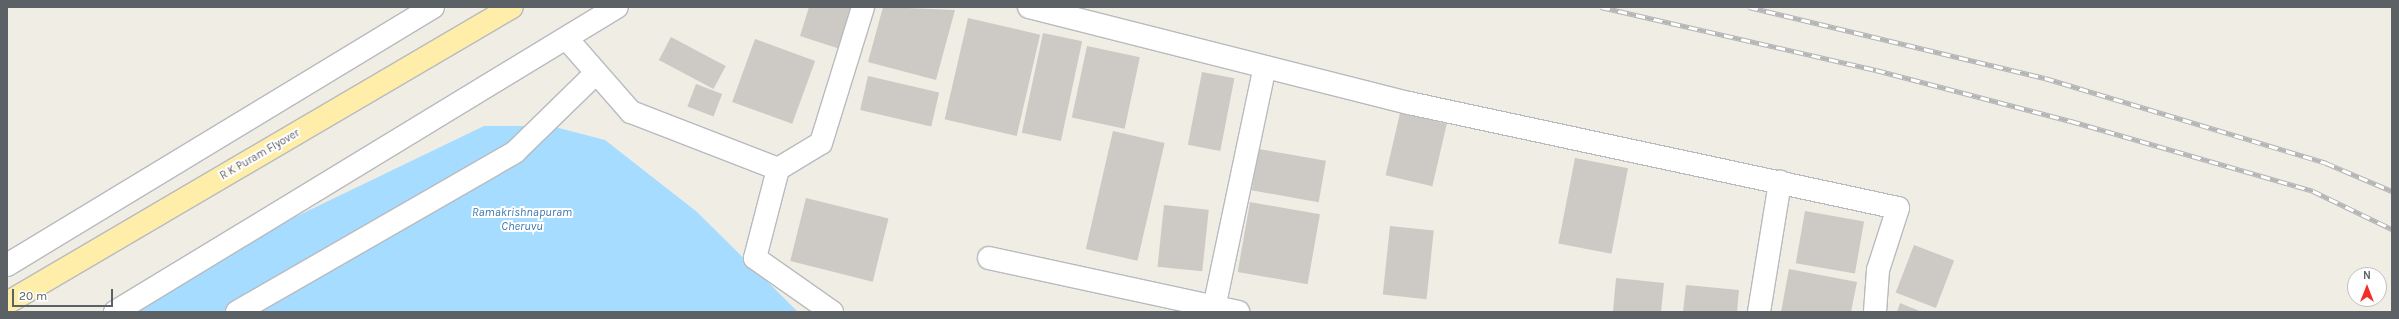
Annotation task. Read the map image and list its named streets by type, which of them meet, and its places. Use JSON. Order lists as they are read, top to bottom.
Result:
{
  "streets": {
    "main road": ["R K Puram Flyover"]
  },
  "water": ["Ramakrishnapuram Cheruvu"],
  "scale_bar": "20 m",
  "north": "top"
}
